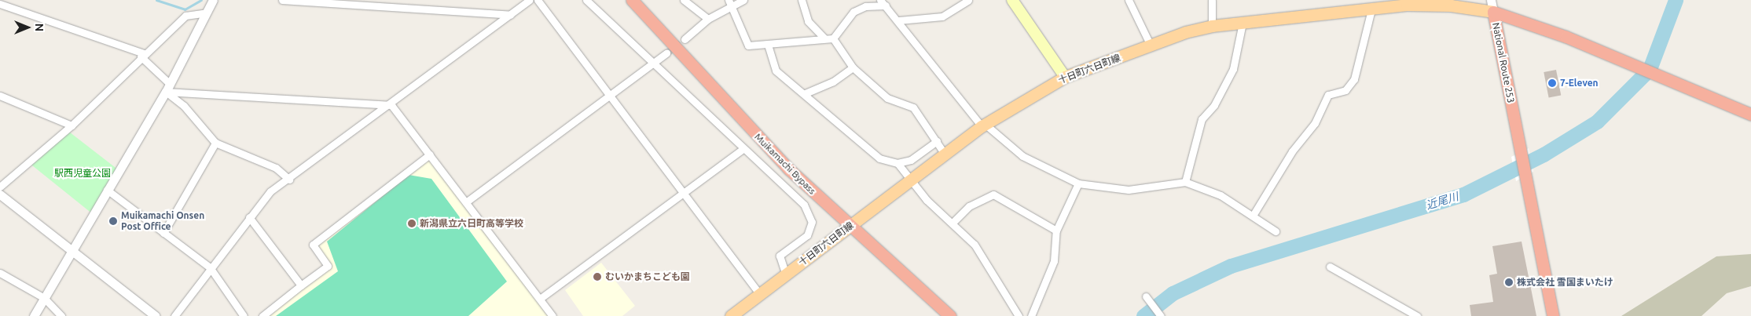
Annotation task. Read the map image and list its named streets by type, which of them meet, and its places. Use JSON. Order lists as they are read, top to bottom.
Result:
{
  "streets": {
    "highway": ["National Route 253", "Muikamachi Bypass"],
    "main road": ["十日町六日町線"]
  },
  "crossings": [
    ["National Route 253", "十日町六日町線"],
    ["十日町六日町線", "Muikamachi Bypass"]
  ],
  "water": ["近尾川"],
  "parks": ["駅西児童公園"],
  "places": [
    "7-Eleven",
    "Muikamachi Onsen Post Office",
    "新潟県立六日町高等学校",
    "むいかまちこども園",
    "株式会社 雪国まいたけ"
  ],
  "north": "right"
}
